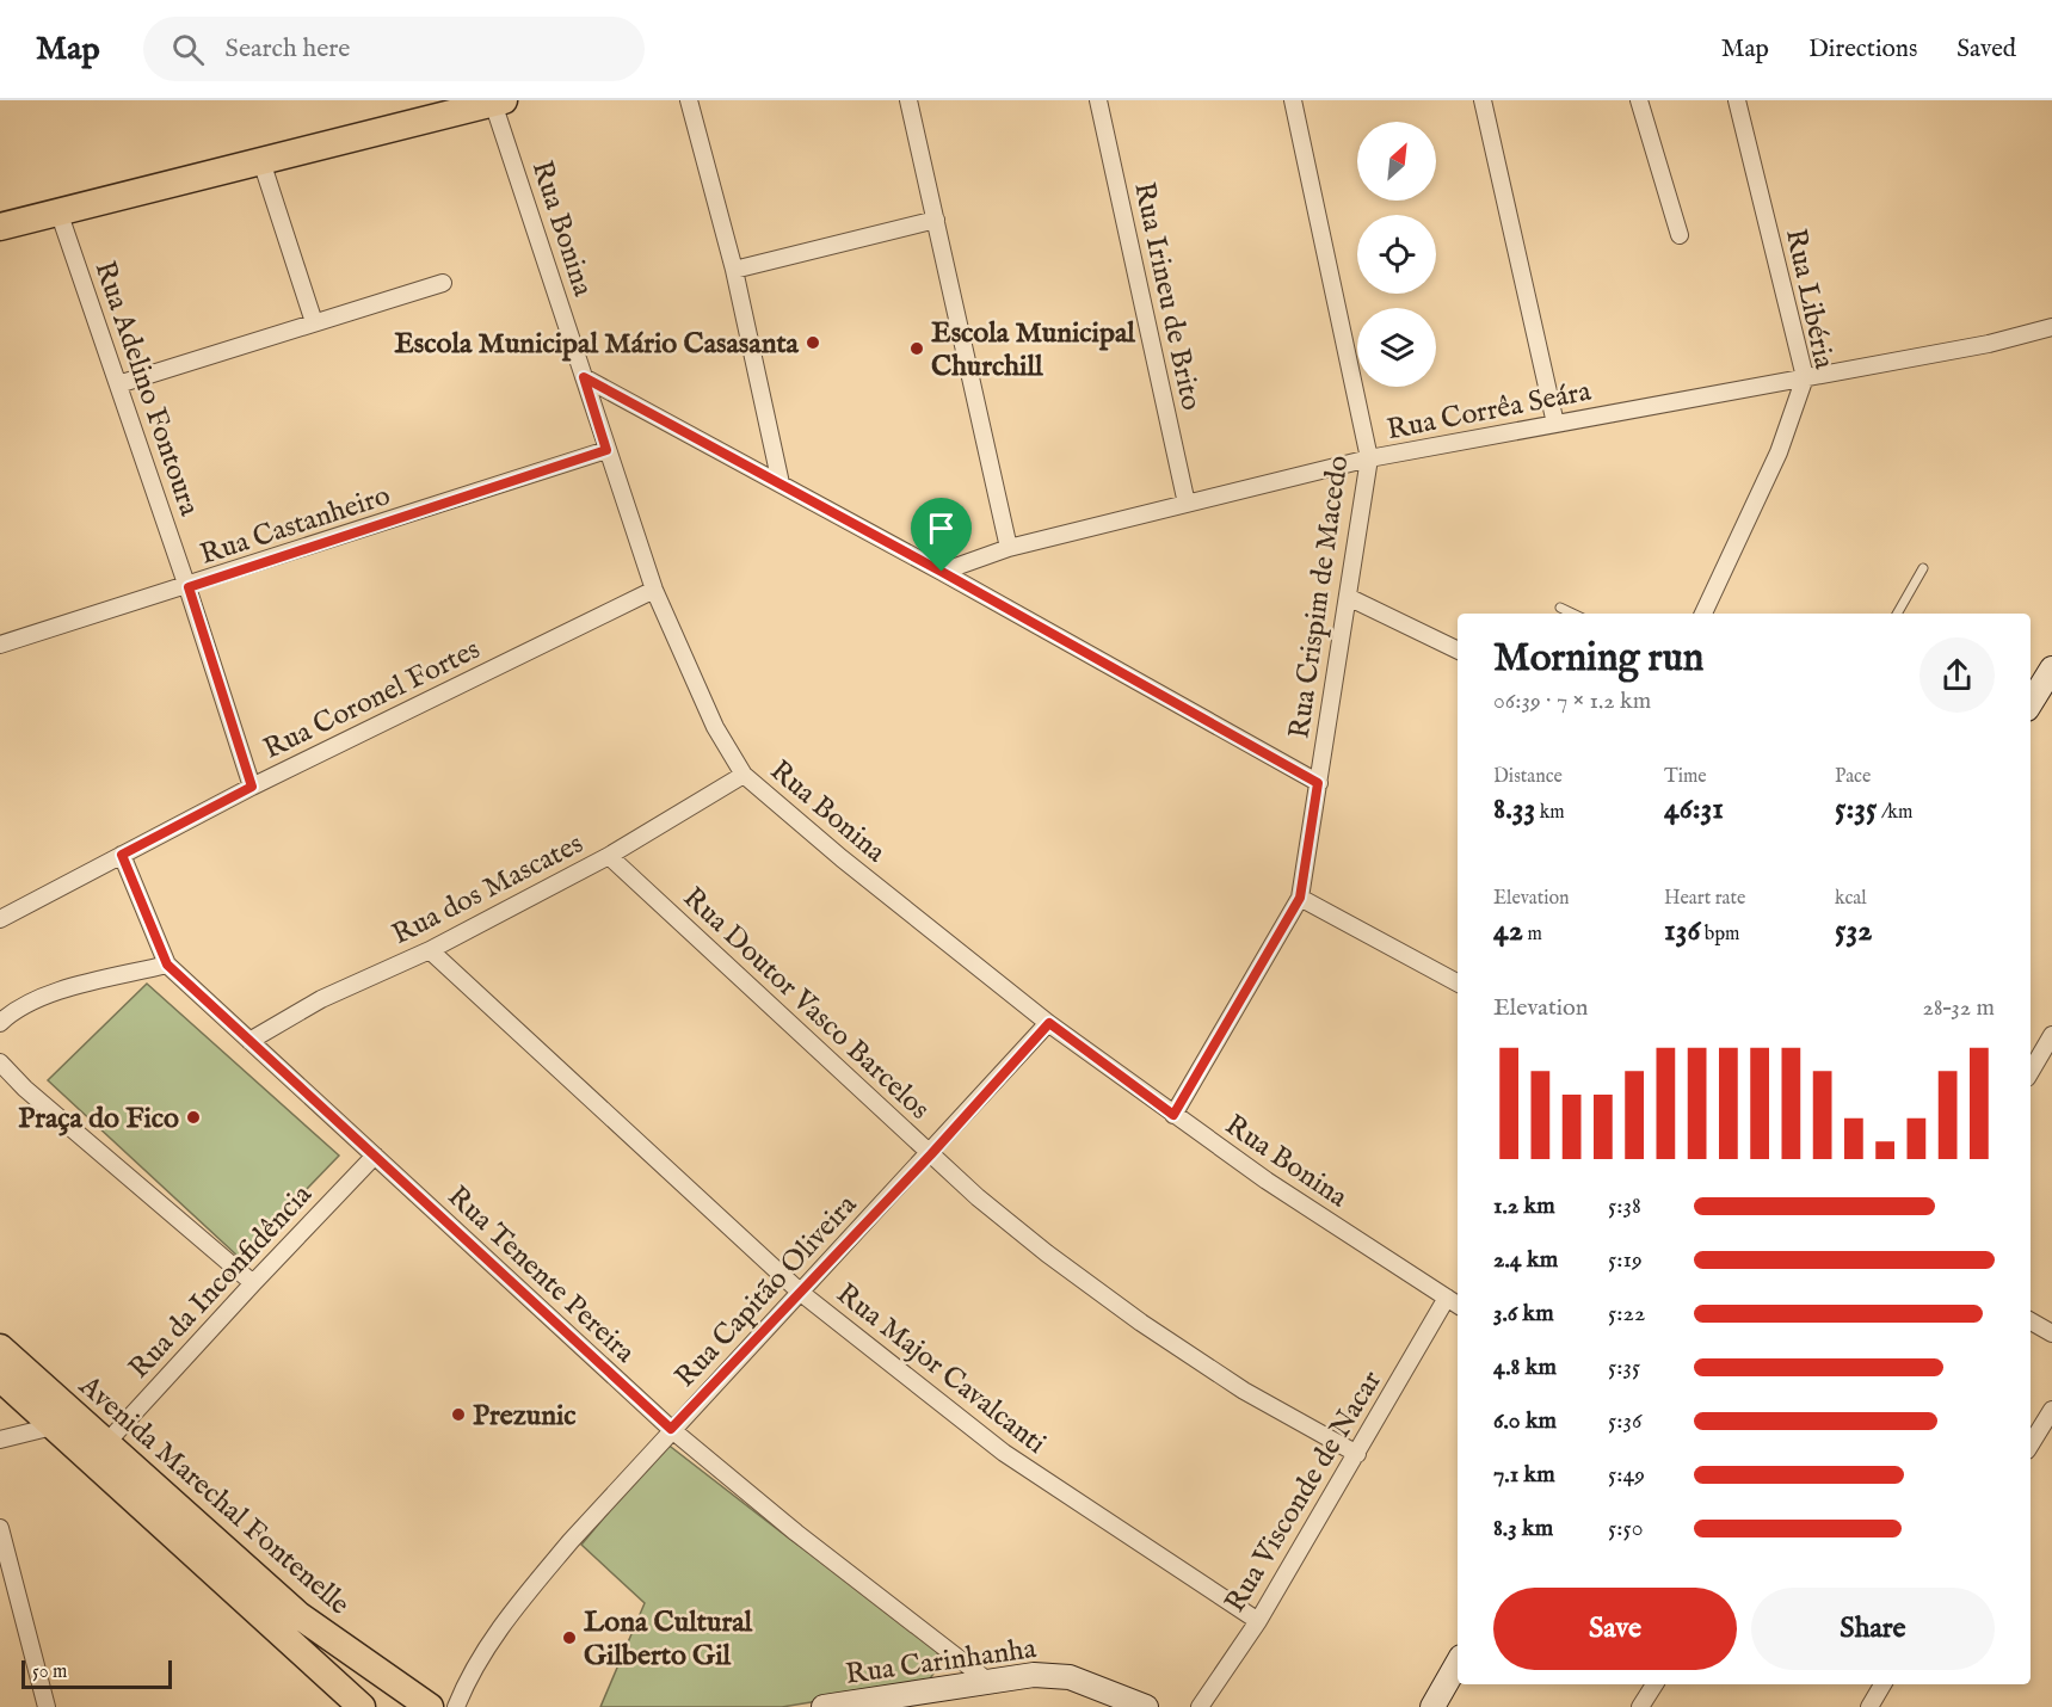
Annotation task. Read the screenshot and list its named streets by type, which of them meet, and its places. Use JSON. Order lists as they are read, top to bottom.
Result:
{
  "streets": {
    "main road": ["Avenida Marechal Fontenelle"],
    "street": [
      "Rua Bonina",
      "Rua Irineu de Brito",
      "Rua Libéria",
      "Rua Adelino Fontoura",
      "Rua Corrêa Seára",
      "Rua Castanheiro",
      "Rua Crispim de Macedo",
      "Rua Coronel Fortes",
      "Rua dos Mascates",
      "Rua Doutor Vasco Barcelos",
      "Rua Tenente Pereira",
      "Rua da Inconfidência",
      "Rua Capitão Oliveira",
      "Rua Major Cavalcanti",
      "Rua Visconde de Nacar",
      "Rua Carinhanha"
    ]
  },
  "crossings": [
    ["Rua Bonina", "Rua Castanheiro"],
    ["Rua Bonina", "Rua Crispim de Macedo"],
    ["Rua Bonina", "Rua Coronel Fortes"],
    ["Rua Bonina", "Rua dos Mascates"],
    ["Rua Bonina", "Rua Capitão Oliveira"],
    ["Rua Bonina", "Rua Visconde de Nacar"],
    ["Rua Irineu de Brito", "Rua Corrêa Seára"],
    ["Rua Libéria", "Rua Corrêa Seára"],
    ["Rua Adelino Fontoura", "Rua Castanheiro"],
    ["Rua Adelino Fontoura", "Rua Coronel Fortes"],
    ["Rua Corrêa Seára", "Rua Crispim de Macedo"],
    ["Rua Coronel Fortes", "Rua Tenente Pereira"],
    ["Rua dos Mascates", "Rua Doutor Vasco Barcelos"],
    ["Rua dos Mascates", "Rua Tenente Pereira"],
    ["Rua dos Mascates", "Rua Major Cavalcanti"],
    ["Rua Doutor Vasco Barcelos", "Rua Capitão Oliveira"],
    ["Rua Doutor Vasco Barcelos", "Rua Visconde de Nacar"],
    ["Rua Tenente Pereira", "Rua da Inconfidência"],
    ["Rua Tenente Pereira", "Rua Capitão Oliveira"],
    ["Rua Tenente Pereira", "Rua Carinhanha"],
    ["Rua da Inconfidência", "Avenida Marechal Fontenelle"],
    ["Rua Capitão Oliveira", "Rua Major Cavalcanti"],
    ["Rua Major Cavalcanti", "Rua Visconde de Nacar"]
  ],
  "places": [
    "Escola Municipal Mário Casasanta",
    "Escola Municipal Churchill",
    "Praça do Fico",
    "Prezunic",
    "Lona Cultural Gilberto Gil"
  ],
  "scale_bar": "50 m",
  "north": "top right",
  "page": {
    "header": "Map",
    "search": "Search here",
    "nav": ["Map", "Directions", "Saved"],
    "heading": ["Morning run", "06:39 · 7 × 1.2 km"],
    "stats": [
      ["Distance", "8.33 km"],
      ["Time", "46:31"],
      ["Pace", "5:35 /km"],
      ["Elevation", "42 m"],
      ["Heart rate", "136 bpm"],
      ["kcal", "532"]
    ],
    "chart": ["Elevation", "28–32 m"],
    "list": [
      {
        "name": "1.2 km",
        "note": "5:38"
      },
      {
        "name": "2.4 km",
        "note": "5:19"
      },
      {
        "name": "3.6 km",
        "note": "5:22"
      },
      {
        "name": "4.8 km",
        "note": "5:35"
      },
      {
        "name": "6.0 km",
        "note": "5:36"
      },
      {
        "name": "7.1 km",
        "note": "5:49"
      },
      {
        "name": "8.3 km",
        "note": "5:50"
      }
    ],
    "buttons": ["Save", "Share"],
    "scale": "50 m"
  }
}
